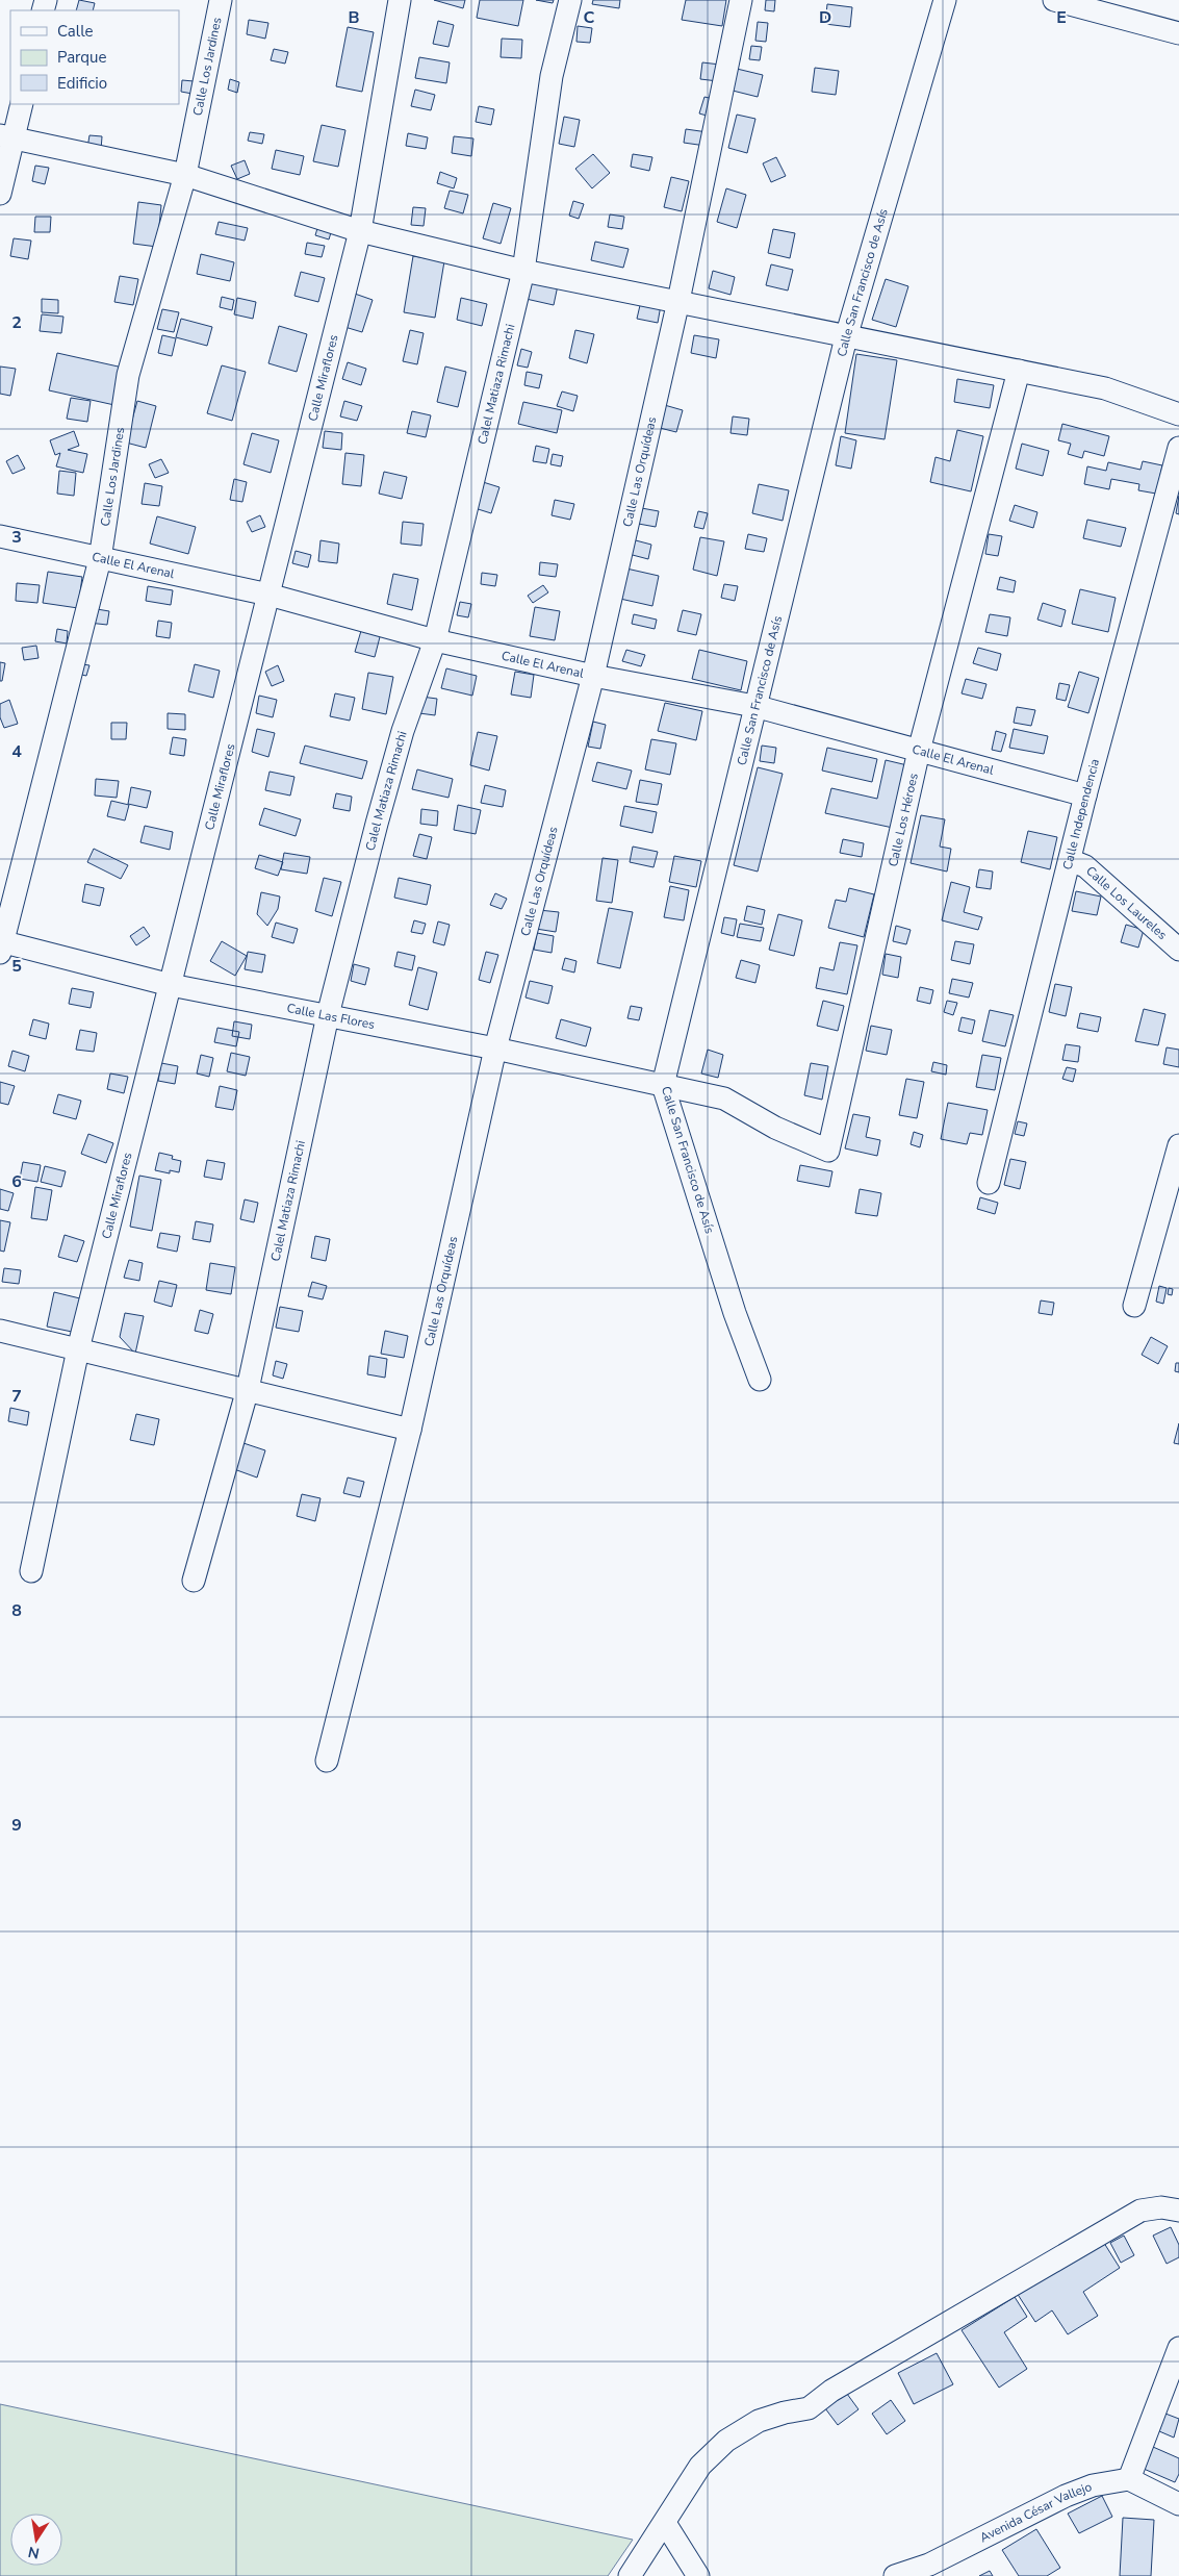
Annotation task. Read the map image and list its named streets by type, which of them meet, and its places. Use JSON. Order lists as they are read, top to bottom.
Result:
{
  "streets": {
    "street": [
      "Calle Los Jardines",
      "Calle San Francisco de Asís",
      "Calle Miraflores",
      "Calel Matiaza Rimachi",
      "Calle Las Orquídeas",
      "Calle El Arenal",
      "Calle Independencia",
      "Calle Los Héroes",
      "Calle Los Laureles",
      "Calle Las Flores",
      "Avenida César Vallejo"
    ]
  },
  "crossings": [
    ["Calle Los Jardines", "Calle El Arenal"],
    ["Calle Los Jardines", "Calle Las Flores"],
    ["Calle San Francisco de Asís", "Calle El Arenal"],
    ["Calle San Francisco de Asís", "Calle Las Flores"],
    ["Calle Miraflores", "Calle El Arenal"],
    ["Calle Miraflores", "Calle Las Flores"],
    ["Calel Matiaza Rimachi", "Calle El Arenal"],
    ["Calel Matiaza Rimachi", "Calle Las Flores"],
    ["Calle Las Orquídeas", "Calle El Arenal"],
    ["Calle Las Orquídeas", "Calle Las Flores"],
    ["Calle El Arenal", "Calle Independencia"],
    ["Calle El Arenal", "Calle Los Héroes"],
    ["Calle Independencia", "Calle Los Laureles"],
    ["Calle Los Héroes", "Calle Las Flores"]
  ],
  "legend": ["Calle", "Parque", "Edificio"],
  "north": "bottom",
  "grid": {
    "columns": [
      "B",
      "C",
      "D",
      "E"
    ],
    "rows": [
      "2",
      "3",
      "4",
      "5",
      "6",
      "7",
      "8",
      "9"
    ]
  }
}
